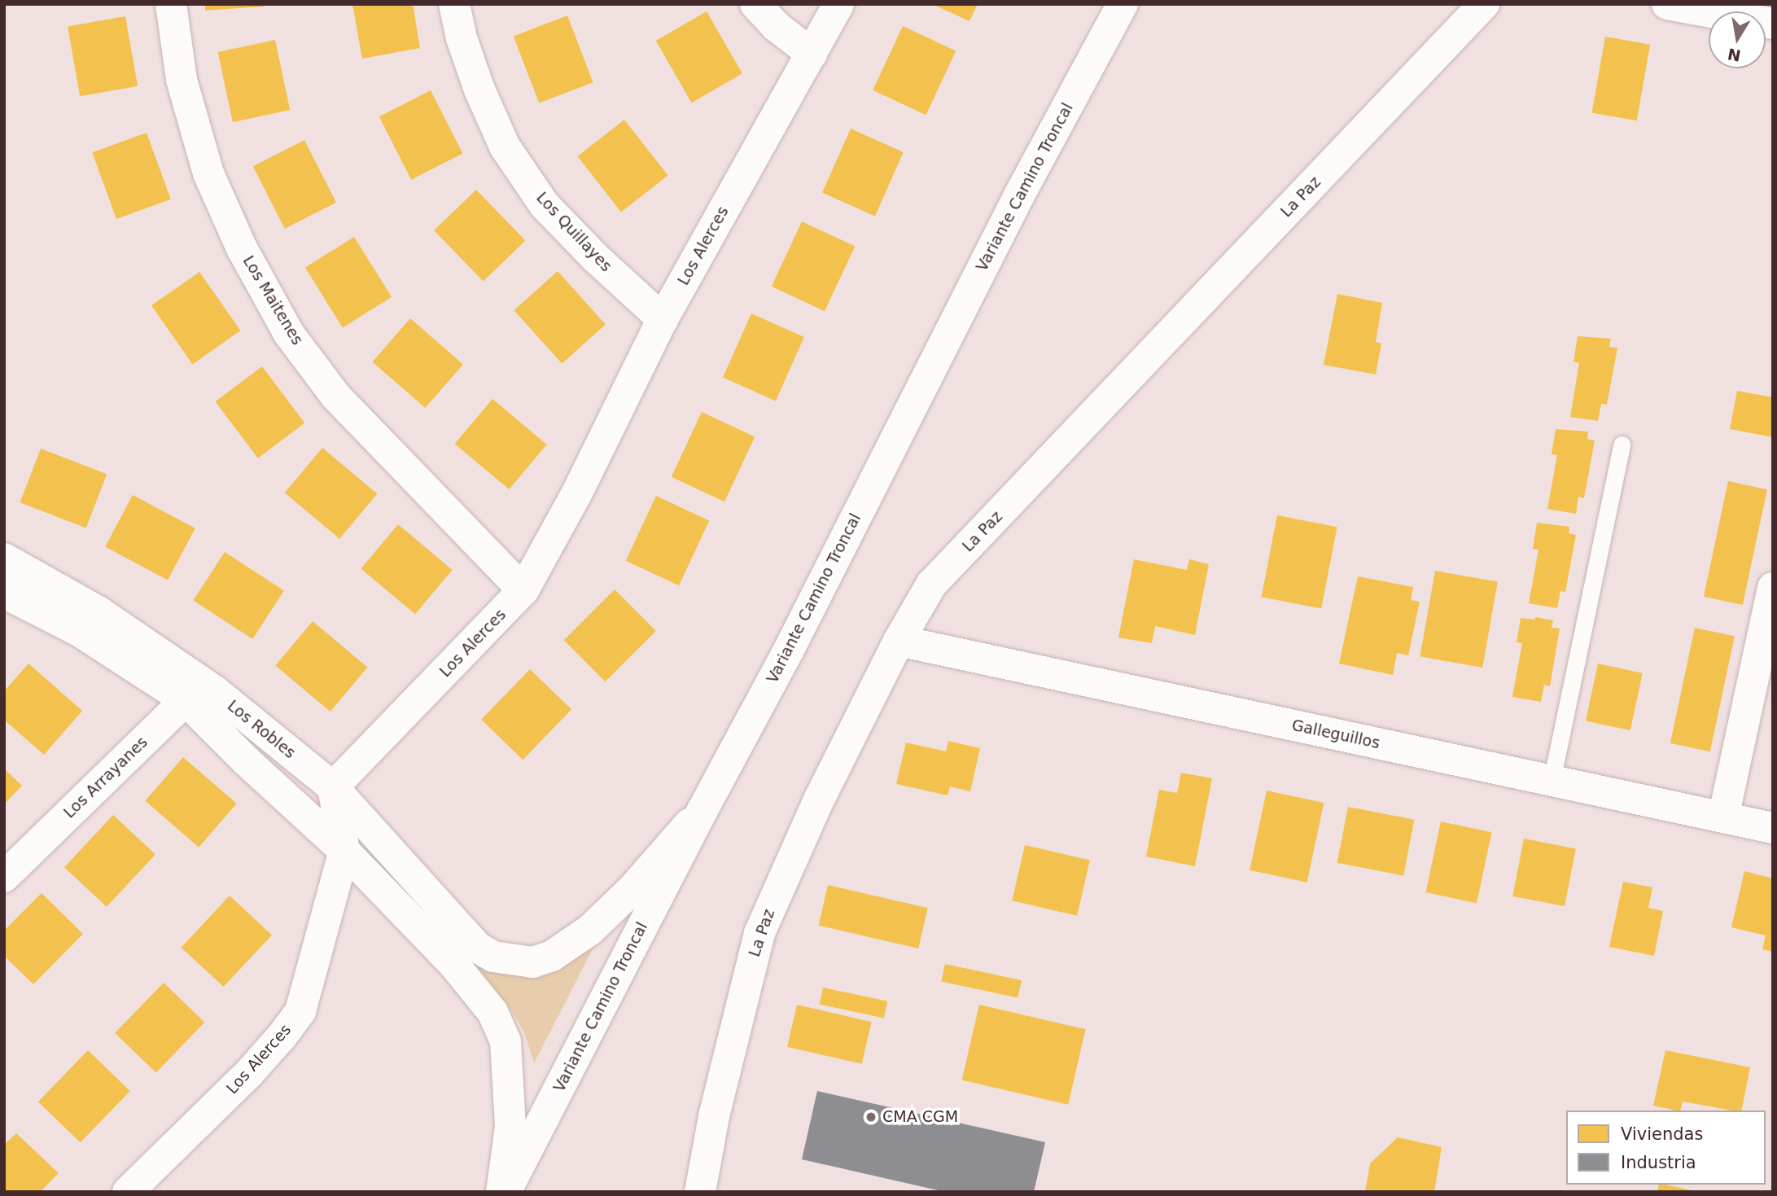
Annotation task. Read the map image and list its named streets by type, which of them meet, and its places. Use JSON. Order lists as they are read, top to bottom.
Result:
{
  "streets": {
    "street": [
      "Variante Camino Troncal",
      "La Paz",
      "Los Quillayes",
      "Los Alerces",
      "Los Maitenes",
      "Los Robles",
      "Galleguillos",
      "Los Arrayanes"
    ]
  },
  "crossings": [
    ["Variante Camino Troncal", "Los Robles"],
    ["La Paz", "Galleguillos"],
    ["Los Quillayes", "Los Alerces"],
    ["Los Alerces", "Los Maitenes"],
    ["Los Alerces", "Los Robles"],
    ["Los Robles", "Los Arrayanes"]
  ],
  "places": ["CMA CGM"],
  "legend": ["Viviendas", "Industria"],
  "north": "bottom"
}
